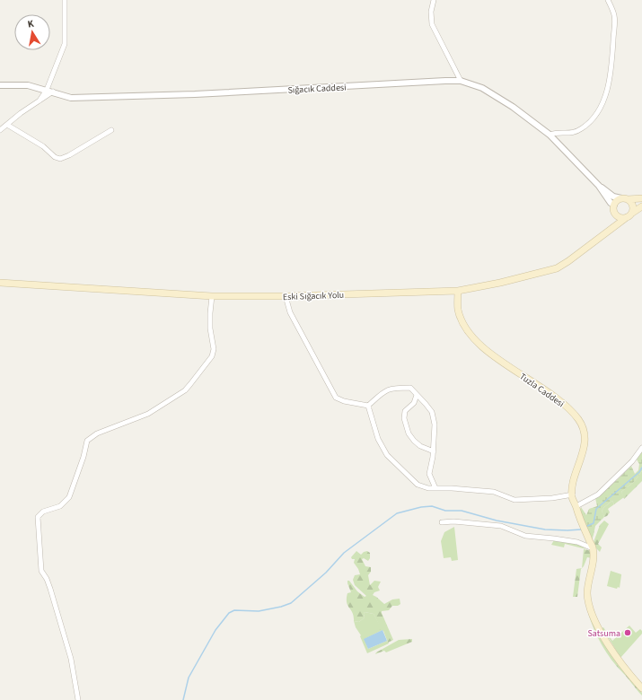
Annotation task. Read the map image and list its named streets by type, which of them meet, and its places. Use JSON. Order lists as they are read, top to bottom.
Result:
{
  "streets": {
    "main road": ["Eski Sığacık Yolu", "Tuzla Caddesi"],
    "street": ["Sığacık Caddesi"]
  },
  "crossings": [
    ["Eski Sığacık Yolu", "Tuzla Caddesi"]
  ],
  "places": ["Satsuma"],
  "north": "top"
}
